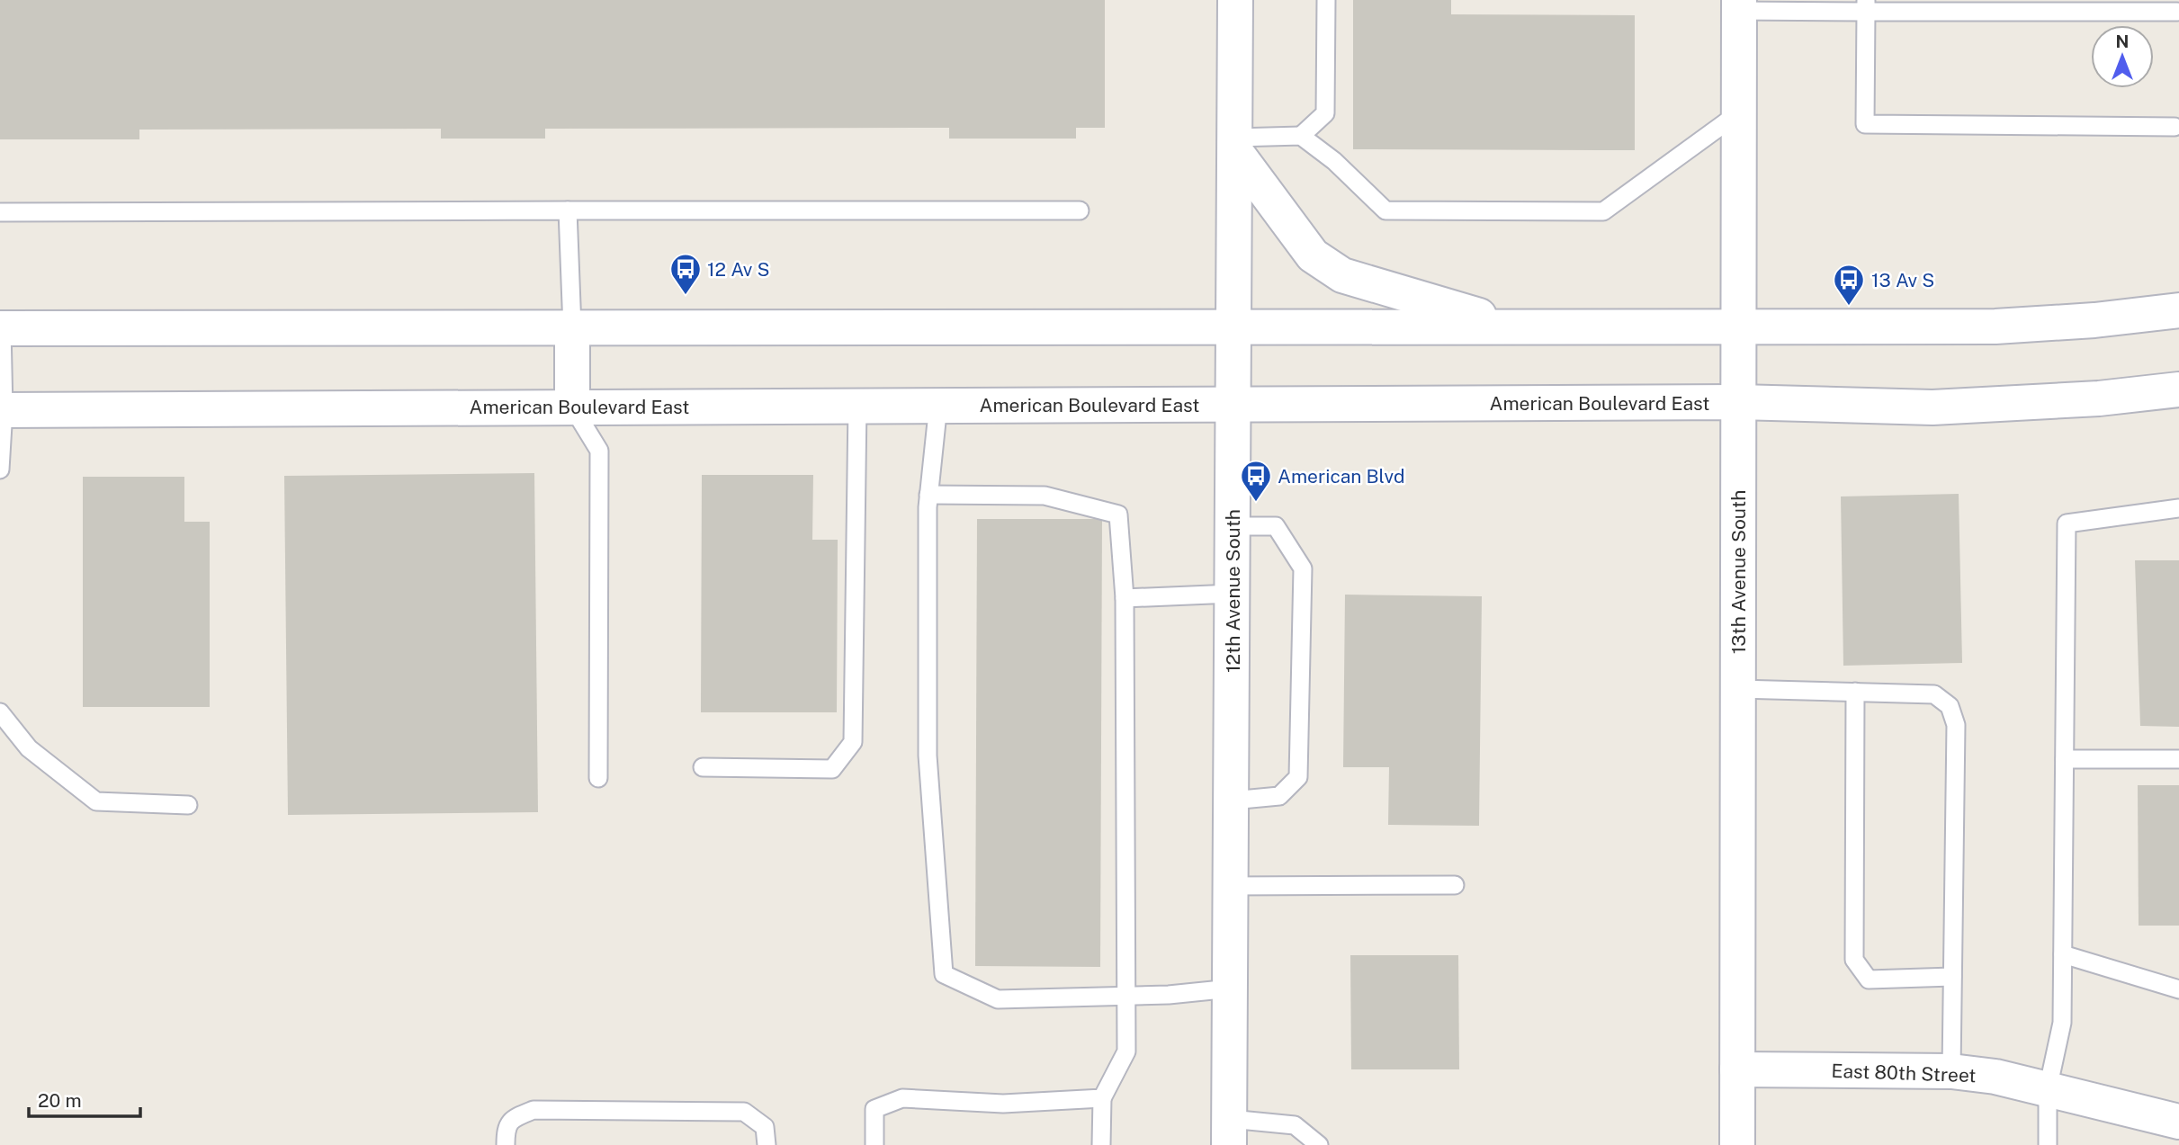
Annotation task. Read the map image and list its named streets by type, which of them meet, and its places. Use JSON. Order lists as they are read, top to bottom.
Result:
{
  "streets": {
    "main road": [
      "American Boulevard East",
      "13th Avenue South",
      "12th Avenue South",
      "East 80th Street"
    ]
  },
  "crossings": [
    ["American Boulevard East", "13th Avenue South"],
    ["American Boulevard East", "12th Avenue South"],
    ["13th Avenue South", "East 80th Street"]
  ],
  "places": {
    "bus stop": ["12 Av S", "13 Av S", "American Blvd"]
  },
  "scale_bar": "20 m",
  "north": "top"
}
